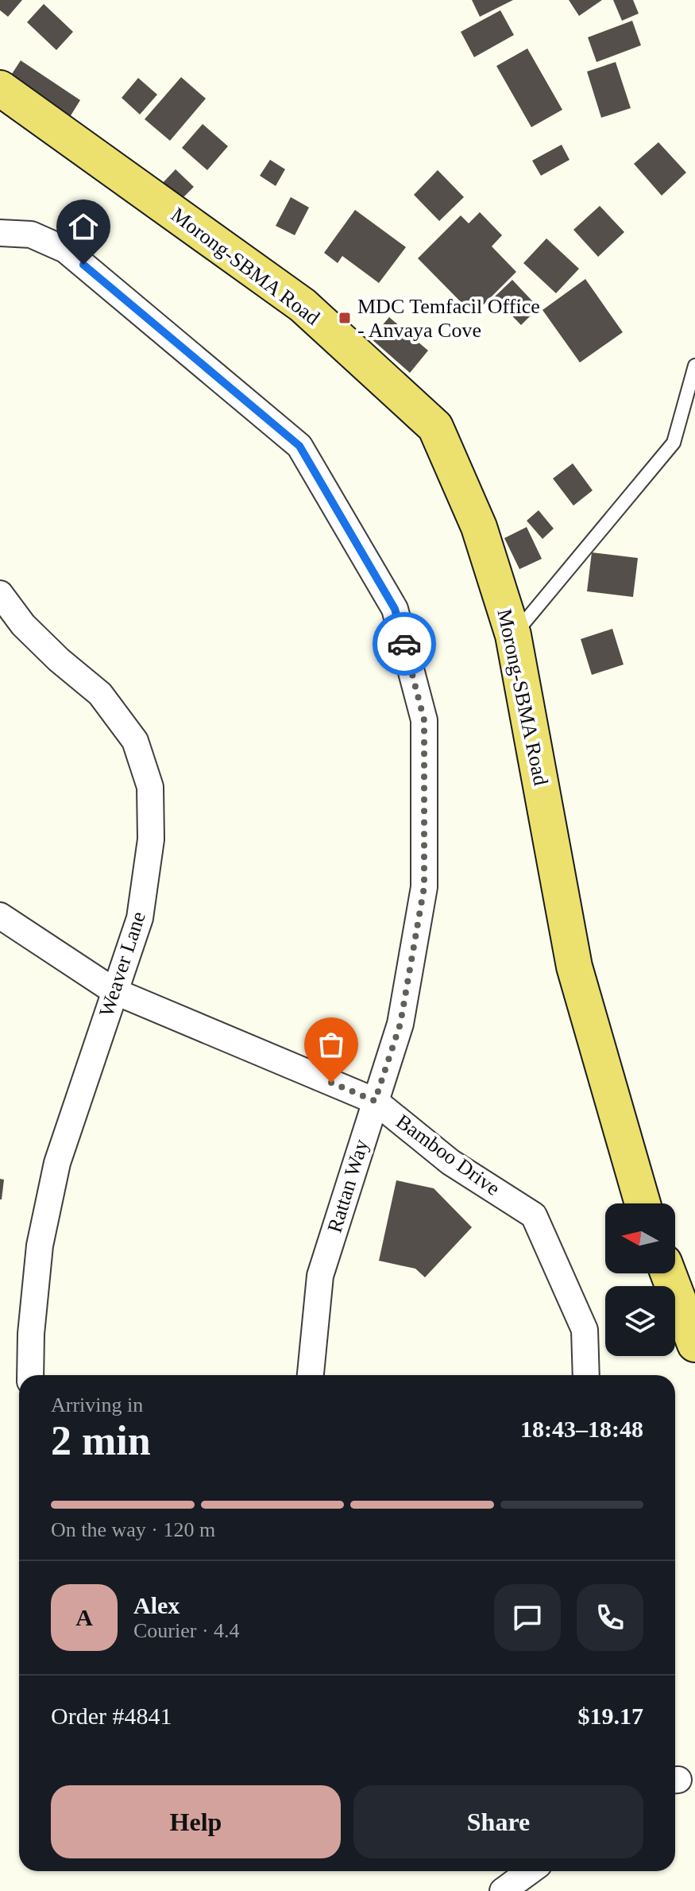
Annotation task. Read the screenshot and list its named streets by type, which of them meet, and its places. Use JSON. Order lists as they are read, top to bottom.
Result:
{
  "streets": {
    "main road": ["Morong-SBMA Road"],
    "street": ["Weaver Lane", "Bamboo Drive", "Rattan Way"]
  },
  "crossings": [
    ["Weaver Lane", "Bamboo Drive"],
    ["Bamboo Drive", "Rattan Way"]
  ],
  "places": {
    "transit": ["MDC Temfacil Office - Anvaya Cove"]
  },
  "north": "left",
  "page": {
    "heading": ["2 min", "Arriving in", "18:43–18:48"],
    "panel": [
      "Alex",
      "Courier · 4.4",
      "Order #4841",
      "$19.17"
    ],
    "bar": "On the way · 120 m",
    "round": "A",
    "buttons": ["Help", "Share"]
  }
}
